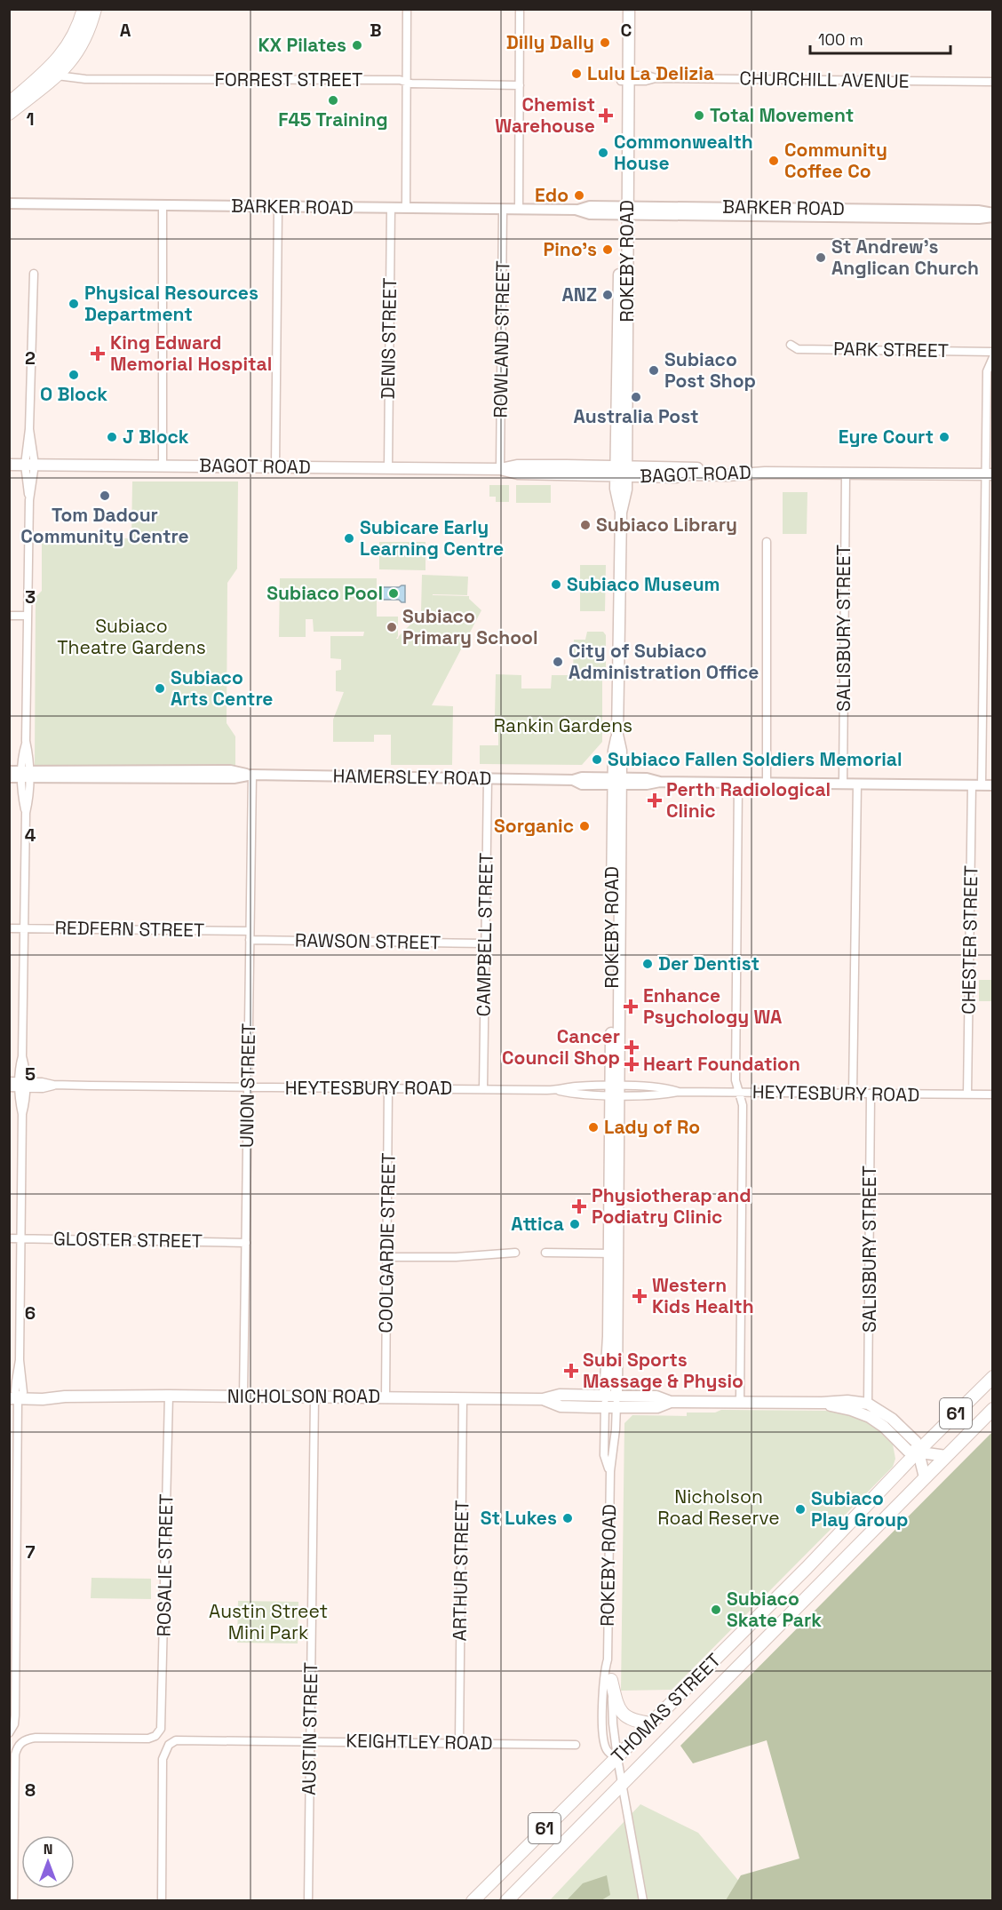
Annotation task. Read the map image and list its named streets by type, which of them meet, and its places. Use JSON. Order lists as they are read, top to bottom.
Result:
{
  "streets": {
    "main road": [
      "ROKEBY ROAD",
      "BAGOT ROAD",
      "NICHOLSON ROAD",
      "61",
      "THOMAS STREET"
    ],
    "street": [
      "FORREST STREET",
      "CHURCHILL AVENUE",
      "BARKER ROAD",
      "DENIS STREET",
      "ROWLAND STREET",
      "PARK STREET",
      "SALISBURY STREET",
      "HAMERSLEY ROAD",
      "REDFERN STREET",
      "CAMPBELL STREET",
      "CHESTER STREET",
      "RAWSON STREET",
      "UNION STREET",
      "HEYTESBURY ROAD",
      "GLOSTER STREET",
      "COOLGARDIE STREET",
      "ROSALIE STREET",
      "ARTHUR STREET",
      "AUSTIN STREET",
      "KEIGHTLEY ROAD"
    ]
  },
  "crossings": [
    ["CHURCHILL AVENUE", "ROKEBY ROAD"],
    ["BARKER ROAD", "ROKEBY ROAD"],
    ["BARKER ROAD", "DENIS STREET"],
    ["BARKER ROAD", "ROWLAND STREET"],
    ["ROKEBY ROAD", "BAGOT ROAD"],
    ["ROKEBY ROAD", "HAMERSLEY ROAD"],
    ["ROKEBY ROAD", "HEYTESBURY ROAD"],
    ["ROKEBY ROAD", "NICHOLSON ROAD"],
    ["ROKEBY ROAD", "THOMAS STREET"],
    ["DENIS STREET", "BAGOT ROAD"],
    ["ROWLAND STREET", "BAGOT ROAD"],
    ["BAGOT ROAD", "SALISBURY STREET"],
    ["BAGOT ROAD", "CHESTER STREET"],
    ["SALISBURY STREET", "HAMERSLEY ROAD"],
    ["SALISBURY STREET", "HEYTESBURY ROAD"],
    ["SALISBURY STREET", "NICHOLSON ROAD"],
    ["HAMERSLEY ROAD", "CAMPBELL STREET"],
    ["HAMERSLEY ROAD", "CHESTER STREET"],
    ["HAMERSLEY ROAD", "UNION STREET"],
    ["REDFERN STREET", "UNION STREET"],
    ["CAMPBELL STREET", "RAWSON STREET"],
    ["CAMPBELL STREET", "HEYTESBURY ROAD"],
    ["CHESTER STREET", "HEYTESBURY ROAD"],
    ["RAWSON STREET", "UNION STREET"],
    ["UNION STREET", "HEYTESBURY ROAD"],
    ["UNION STREET", "GLOSTER STREET"],
    ["UNION STREET", "NICHOLSON ROAD"],
    ["HEYTESBURY ROAD", "COOLGARDIE STREET"],
    ["COOLGARDIE STREET", "NICHOLSON ROAD"],
    ["NICHOLSON ROAD", "ROSALIE STREET"],
    ["NICHOLSON ROAD", "ARTHUR STREET"],
    ["NICHOLSON ROAD", "THOMAS STREET"],
    ["NICHOLSON ROAD", "AUSTIN STREET"],
    ["ARTHUR STREET", "KEIGHTLEY ROAD"],
    ["AUSTIN STREET", "KEIGHTLEY ROAD"]
  ],
  "parks": [
    "Subiaco Theatre Gardens",
    "Rankin Gardens",
    "Nicholson Road Reserve",
    "Austin Street Mini Park"
  ],
  "places": {
    "other": [
      "Dilly Dally",
      "KX Pilates",
      "Lulu La Delizia",
      "F45 Training",
      "Total Movement",
      "Commonwealth House",
      "Community Coffee Co",
      "Edo",
      "Pino's",
      "St Andrew's Anglican Church",
      "ANZ",
      "Physical Resources Department",
      "Subiaco Post Shop",
      "O Block",
      "Australia Post",
      "J Block",
      "Eyre Court",
      "Tom Dadour Community Centre",
      "Subiaco Library",
      "Subicare Early Learning Centre",
      "Subiaco Museum",
      "Subiaco Pool",
      "Subiaco Primary School",
      "City of Subiaco Administration Office",
      "Subiaco Arts Centre",
      "Subiaco Fallen Soldiers Memorial",
      "Sorganic",
      "Der Dentist",
      "Lady of Ro",
      "Attica",
      "Subiaco Play Group",
      "St Lukes",
      "Subiaco Skate Park"
    ],
    "health": [
      "Chemist Warehouse",
      "King Edward Memorial Hospital",
      "Perth Radiological Clinic",
      "Enhance Psychology WA",
      "Cancer Council Shop",
      "Heart Foundation",
      "Physiotherap and Podiatry Clinic",
      "Western Kids Health",
      "Subi Sports Massage & Physio"
    ]
  },
  "scale_bar": "100 m",
  "north": "top",
  "grid": {
    "columns": ["A", "B", "C"],
    "rows": [
      "1",
      "2",
      "3",
      "4",
      "5",
      "6",
      "7",
      "8"
    ]
  }
}
